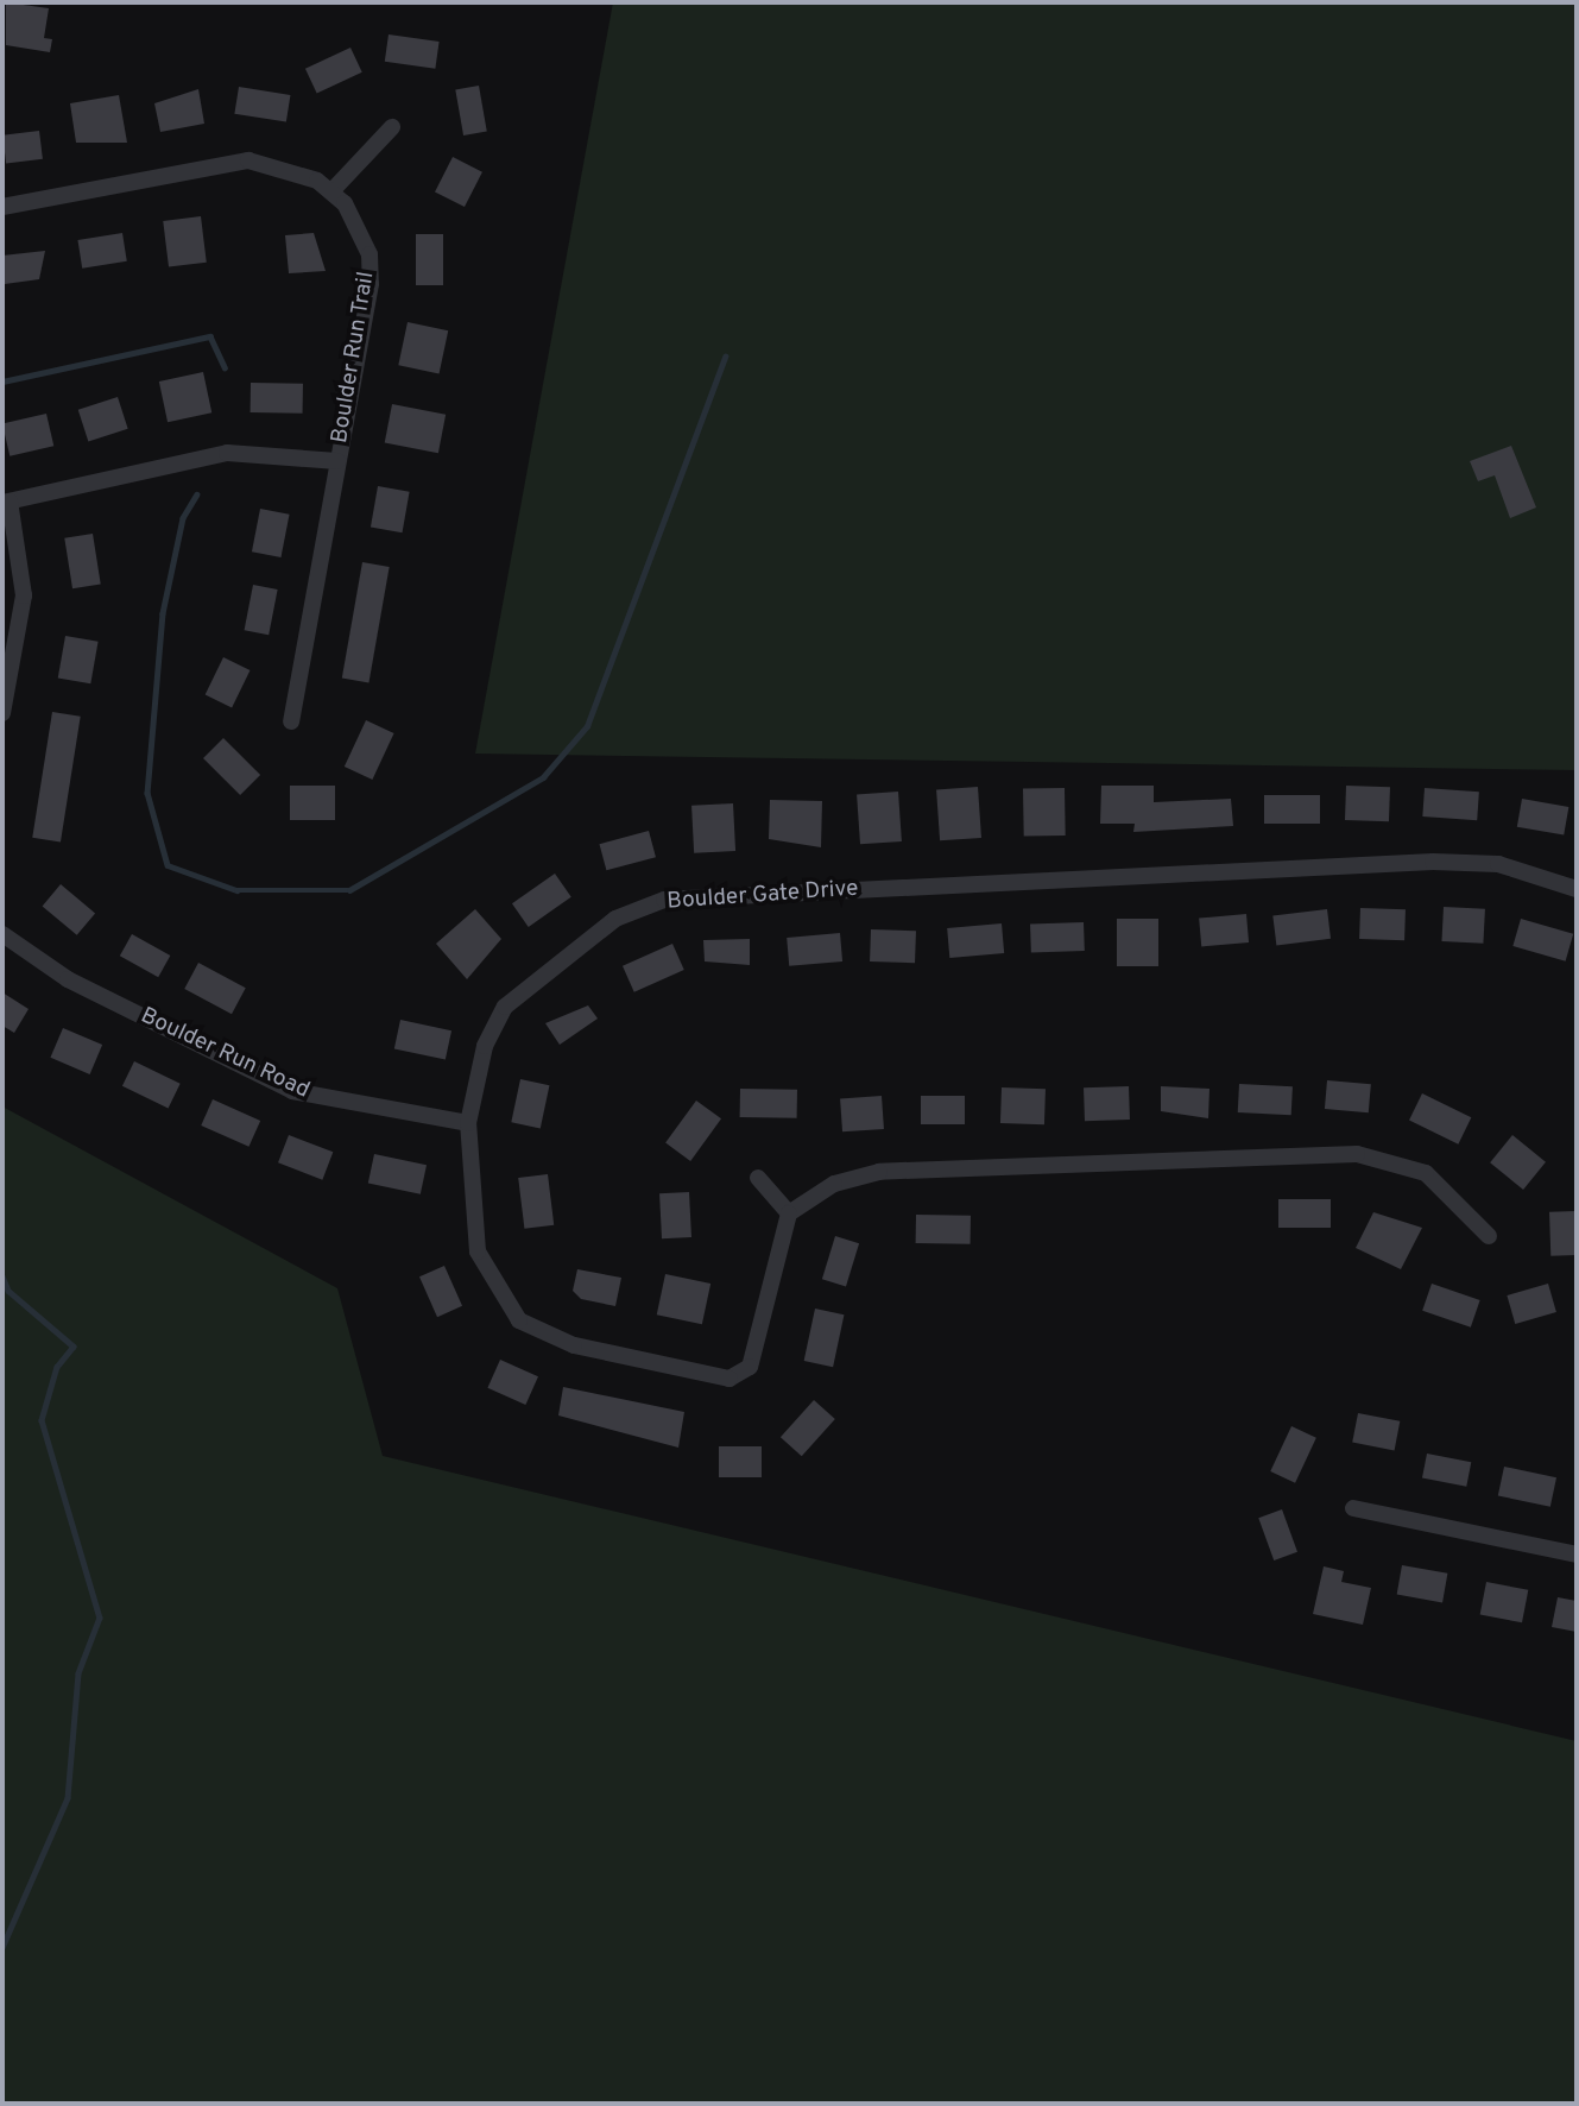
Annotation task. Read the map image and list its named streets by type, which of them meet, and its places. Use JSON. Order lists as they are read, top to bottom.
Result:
{
  "streets": {
    "street": ["Boulder Run Trail", "Boulder Gate Drive", "Boulder Run Road"]
  },
  "crossings": [
    ["Boulder Gate Drive", "Boulder Run Road"]
  ]
}
